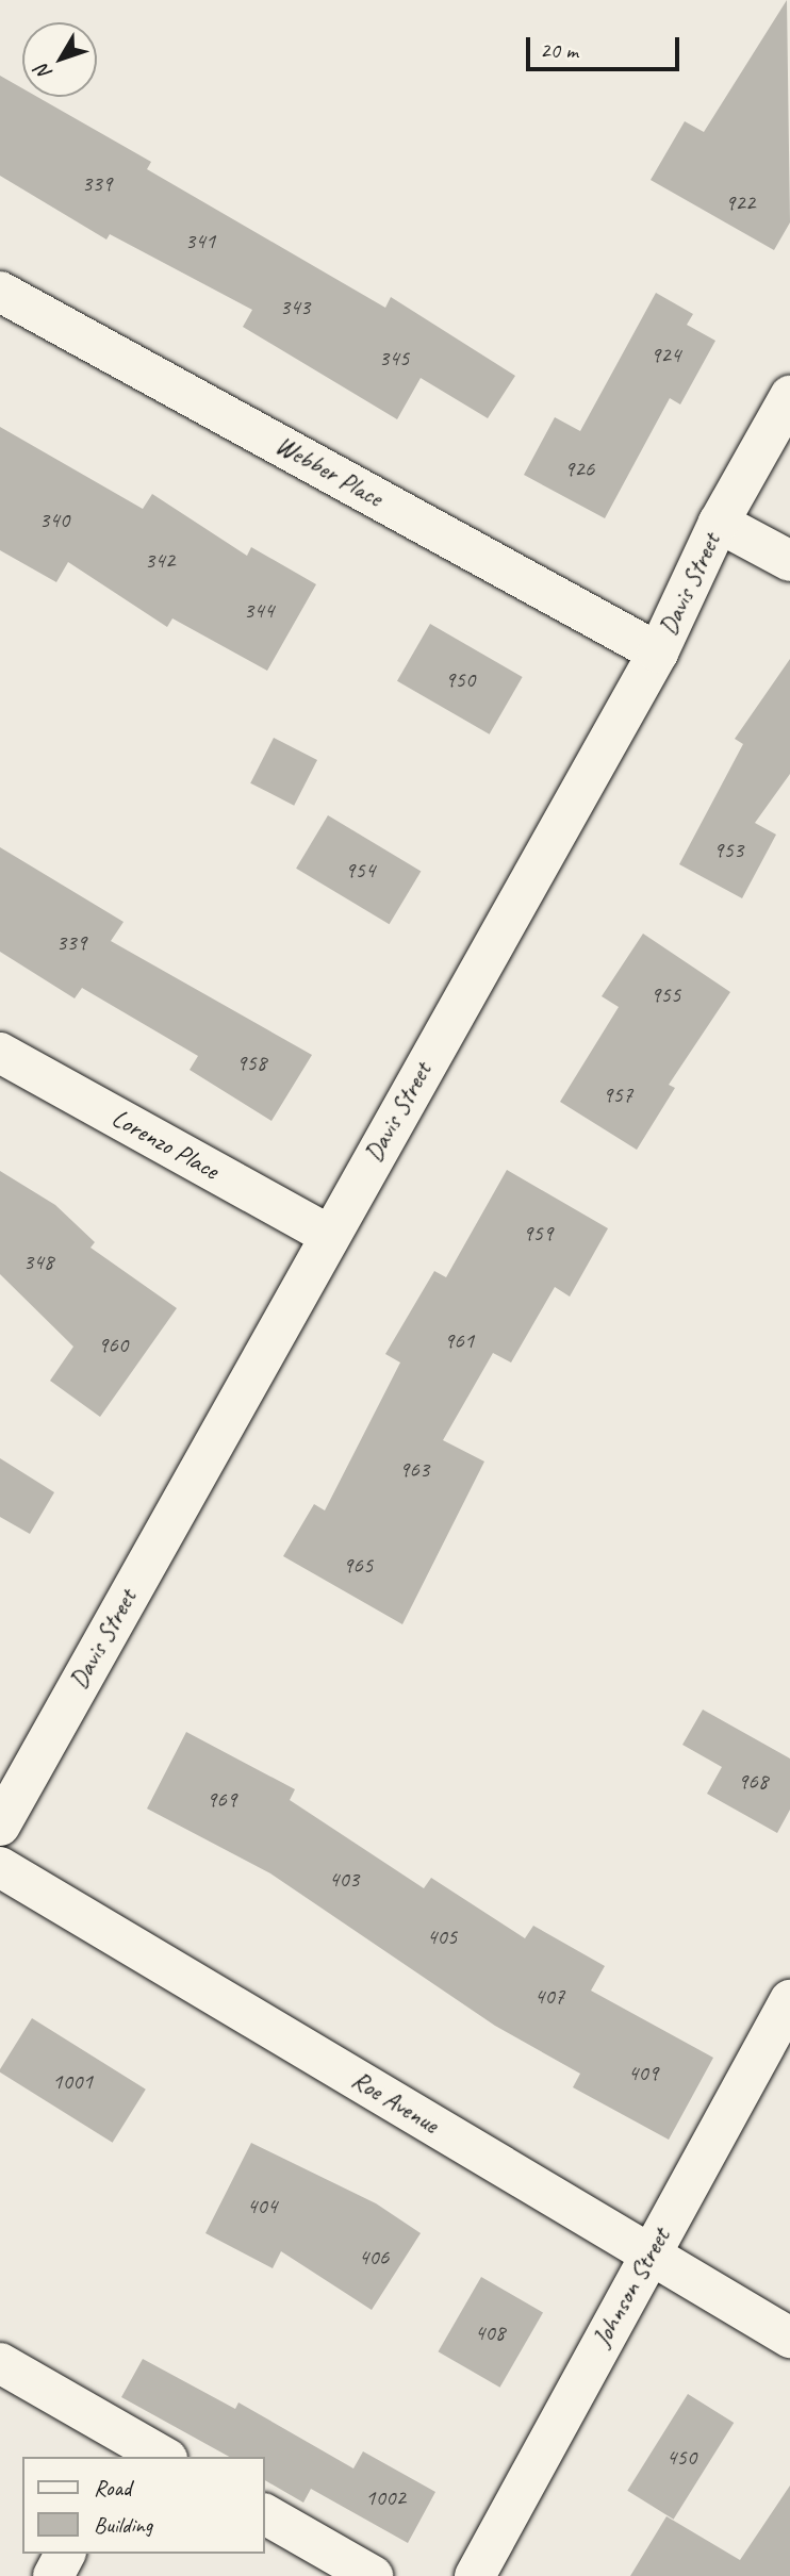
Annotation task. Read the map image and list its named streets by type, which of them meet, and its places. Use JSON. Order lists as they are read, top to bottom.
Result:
{
  "streets": {
    "street": [
      "Webber Place",
      "Davis Street",
      "Lorenzo Place",
      "Roe Avenue",
      "Johnson Street"
    ]
  },
  "crossings": [
    ["Webber Place", "Davis Street"],
    ["Davis Street", "Lorenzo Place"],
    ["Roe Avenue", "Johnson Street"]
  ],
  "house_numbers": [
    "339",
    "922",
    "341",
    "343",
    "924",
    "345",
    "926",
    "340",
    "342",
    "344",
    "950",
    "953",
    "954",
    "339",
    "955",
    "958",
    "957",
    "959",
    "348",
    "961",
    "960",
    "963",
    "965",
    "968",
    "969",
    "403",
    "405",
    "407",
    "409",
    "1001",
    "404",
    "406",
    "408",
    "450",
    "1002"
  ],
  "legend": ["Road", "Building"],
  "scale_bar": "20 m",
  "north": "bottom left"
}
